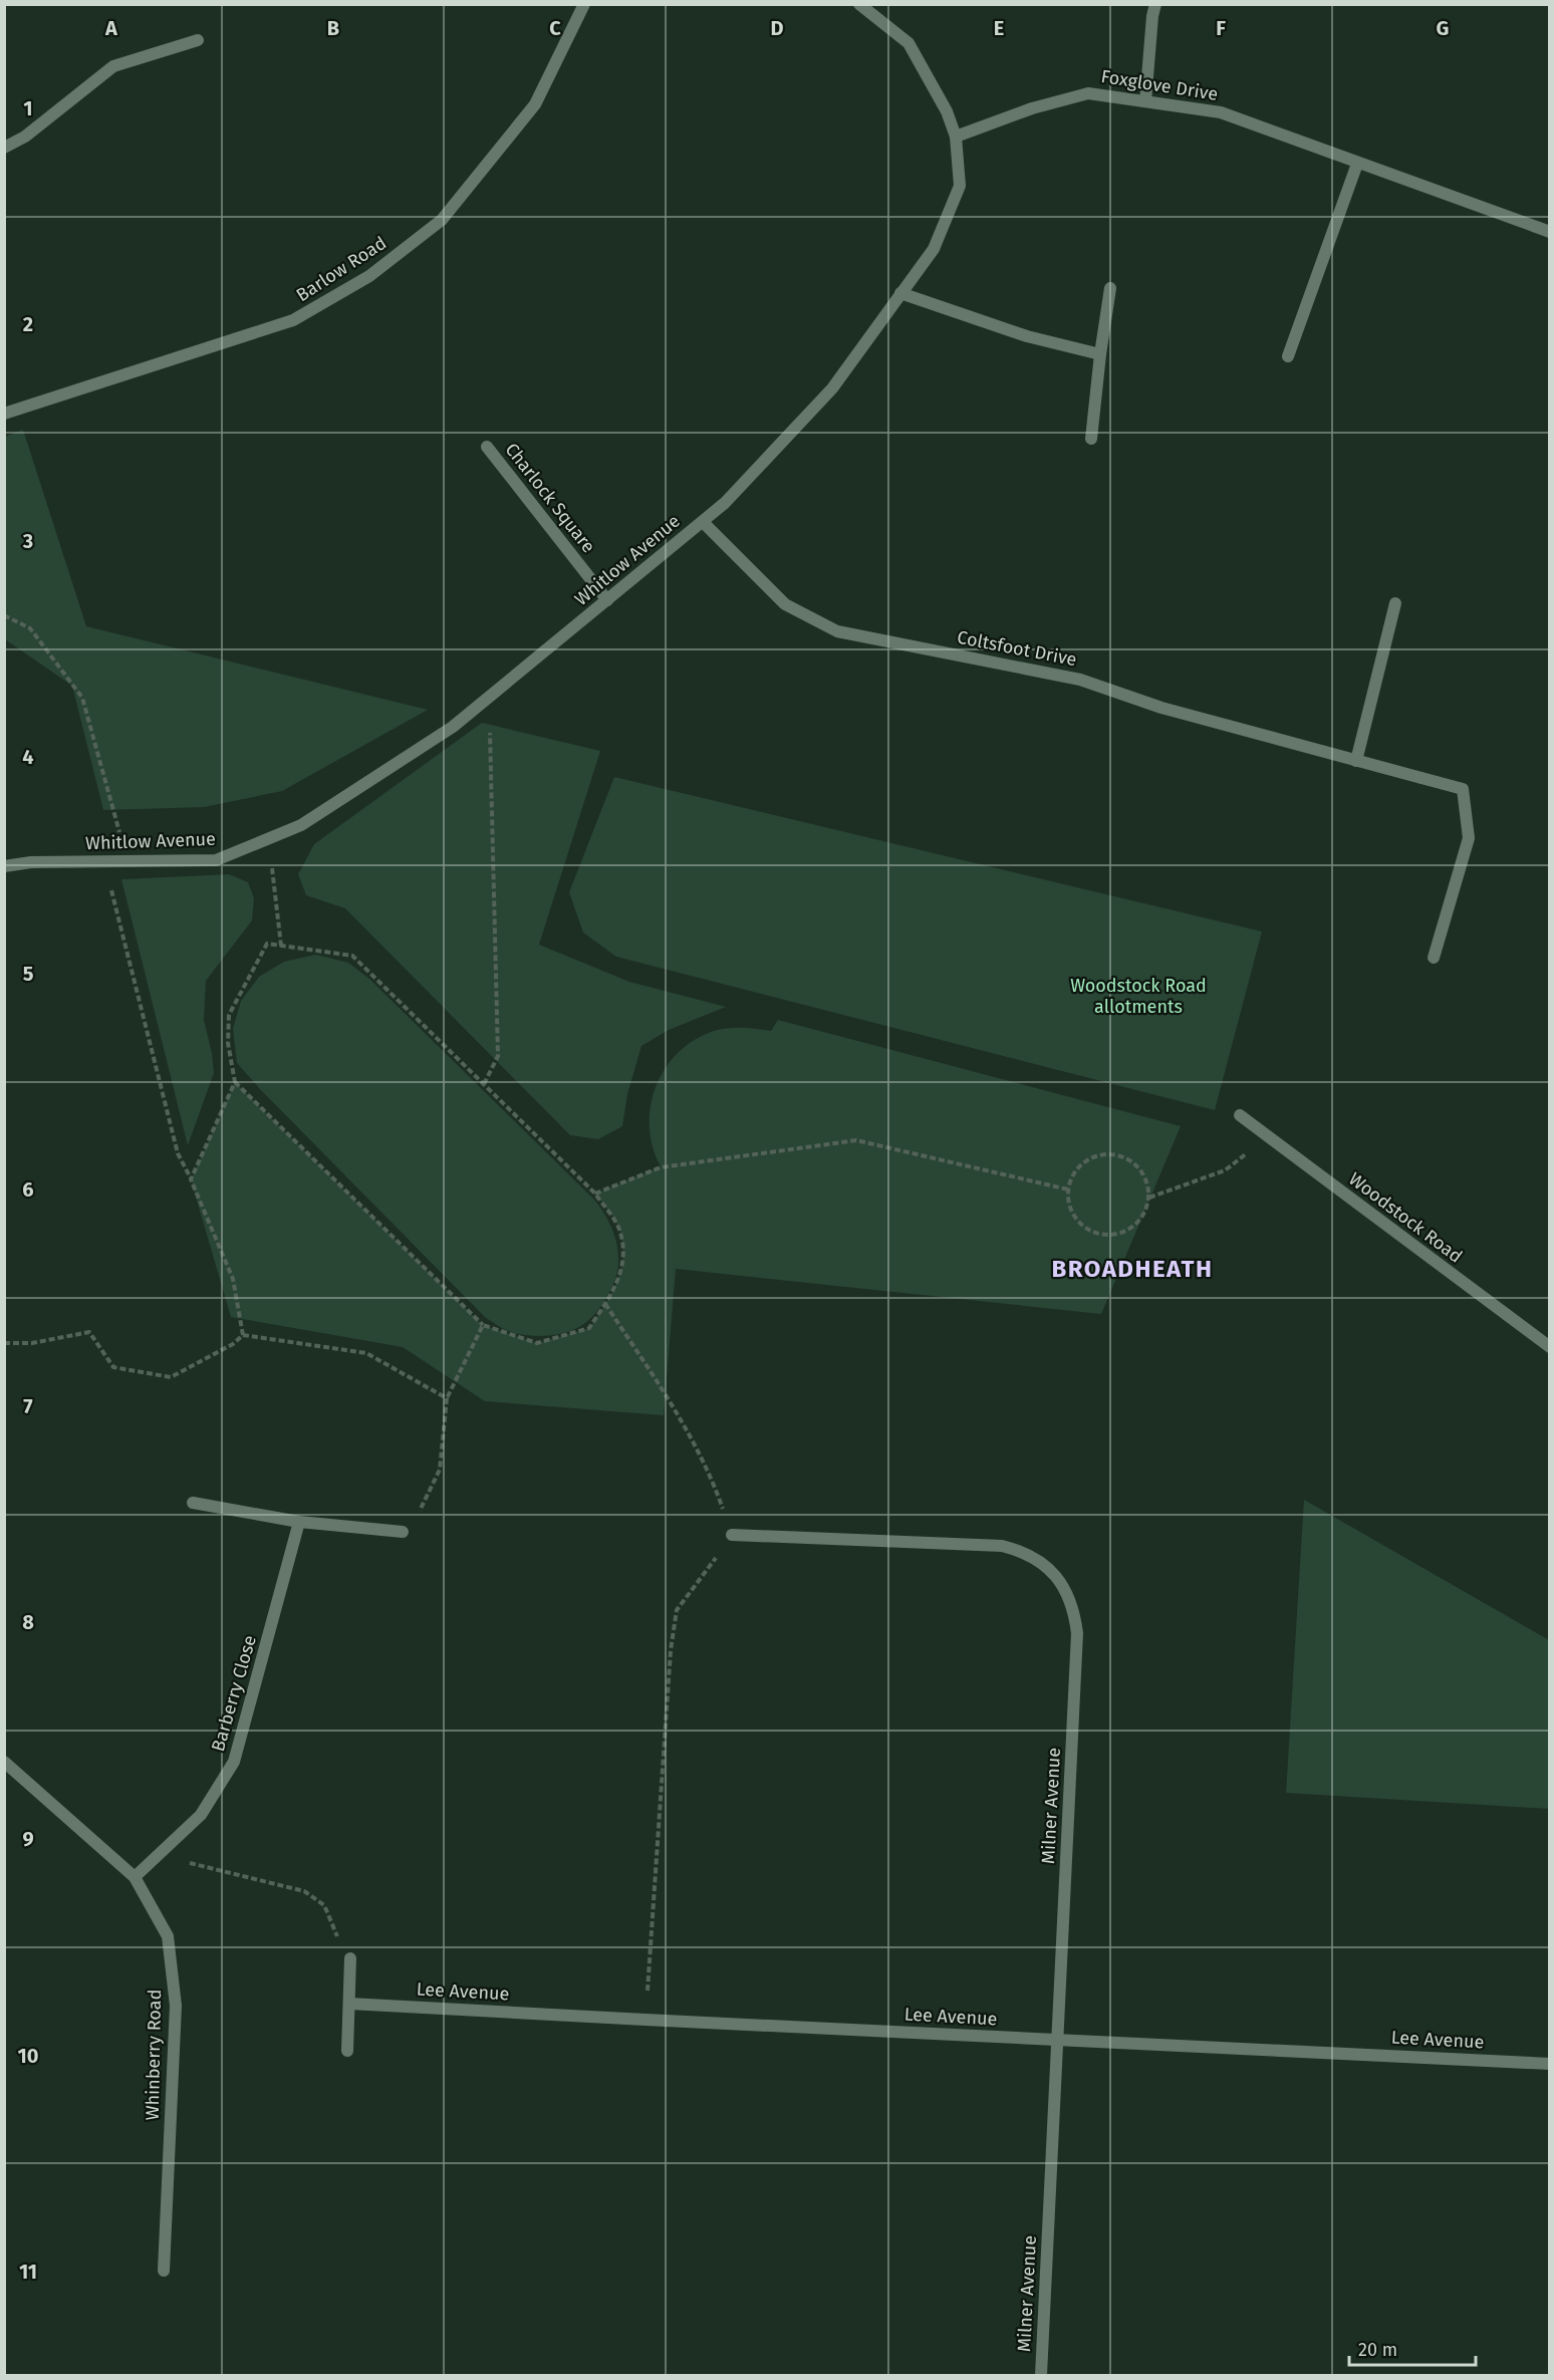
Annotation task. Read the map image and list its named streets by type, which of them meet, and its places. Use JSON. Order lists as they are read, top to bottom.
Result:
{
  "streets": {
    "street": [
      "Foxglove Drive",
      "Barlow Road",
      "Charlock Square",
      "Whitlow Avenue",
      "Coltsfoot Drive",
      "Woodstock Road",
      "Barberry Close",
      "Milner Avenue",
      "Lee Avenue",
      "Whinberry Road"
    ]
  },
  "crossings": [
    ["Foxglove Drive", "Whitlow Avenue"],
    ["Charlock Square", "Whitlow Avenue"],
    ["Whitlow Avenue", "Coltsfoot Drive"],
    ["Barberry Close", "Whinberry Road"],
    ["Milner Avenue", "Lee Avenue"]
  ],
  "districts": ["BROADHEATH"],
  "parks": ["Woodstock Road allotments"],
  "scale_bar": "20 m",
  "grid": {
    "columns": [
      "A",
      "B",
      "C",
      "D",
      "E",
      "F",
      "G"
    ],
    "rows": [
      "1",
      "2",
      "3",
      "4",
      "5",
      "6",
      "7",
      "8",
      "9",
      "10",
      "11"
    ]
  }
}
